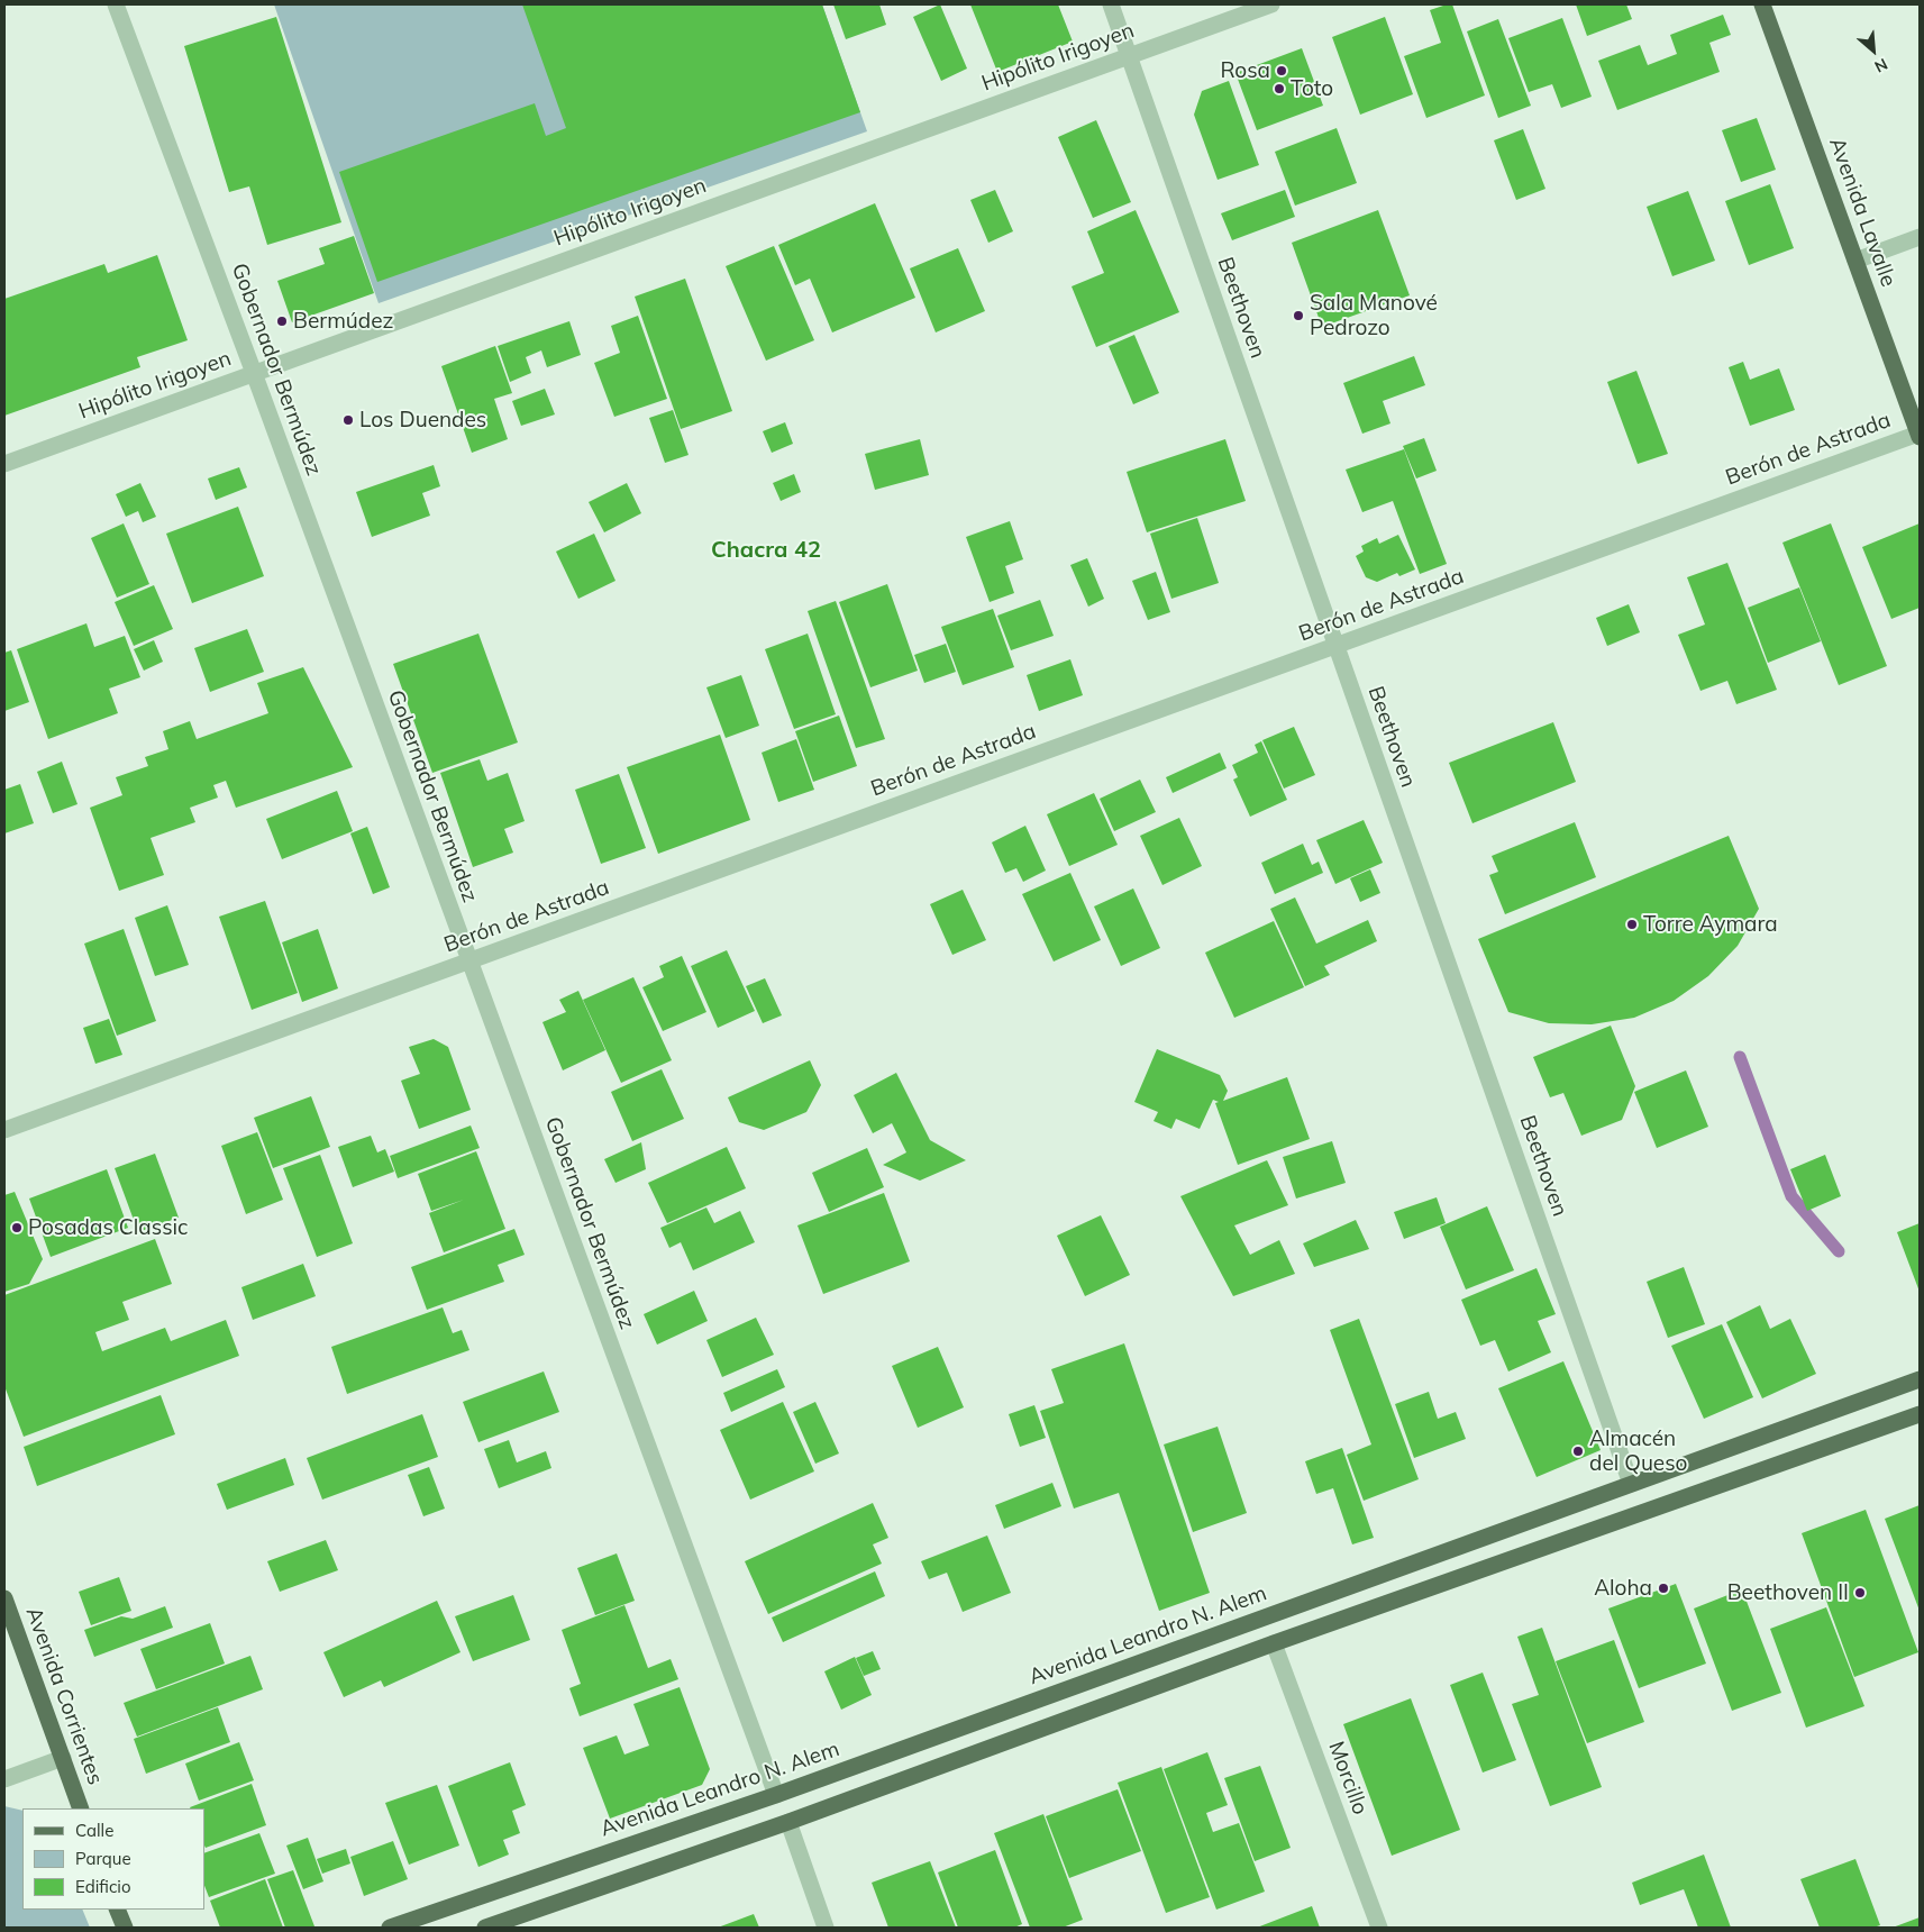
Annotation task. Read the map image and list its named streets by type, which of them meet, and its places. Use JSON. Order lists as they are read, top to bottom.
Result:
{
  "streets": {
    "main road": ["Avenida Lavalle", "Avenida Leandro N. Alem", "Avenida Corrientes"],
    "street": [
      "Hipólito Irigoyen",
      "Beethoven",
      "Gobernador Bermúdez",
      "Berón de Astrada",
      "Morcillo"
    ]
  },
  "crossings": [
    ["Hipólito Irigoyen", "Beethoven"],
    ["Hipólito Irigoyen", "Gobernador Bermúdez"],
    ["Avenida Lavalle", "Berón de Astrada"],
    ["Beethoven", "Berón de Astrada"],
    ["Beethoven", "Avenida Leandro N. Alem"],
    ["Gobernador Bermúdez", "Berón de Astrada"],
    ["Gobernador Bermúdez", "Avenida Leandro N. Alem"]
  ],
  "districts": ["Chacra 42"],
  "places": [
    "Rosa",
    "Toto",
    "Sala Manové Pedrozo",
    "Bermúdez",
    "Los Duendes",
    "Torre Aymara",
    "Posadas Classic",
    "Almacén del Queso",
    "Aloha",
    "Beethoven II"
  ],
  "legend": ["Calle", "Parque", "Edificio"],
  "north": "bottom right"
}
